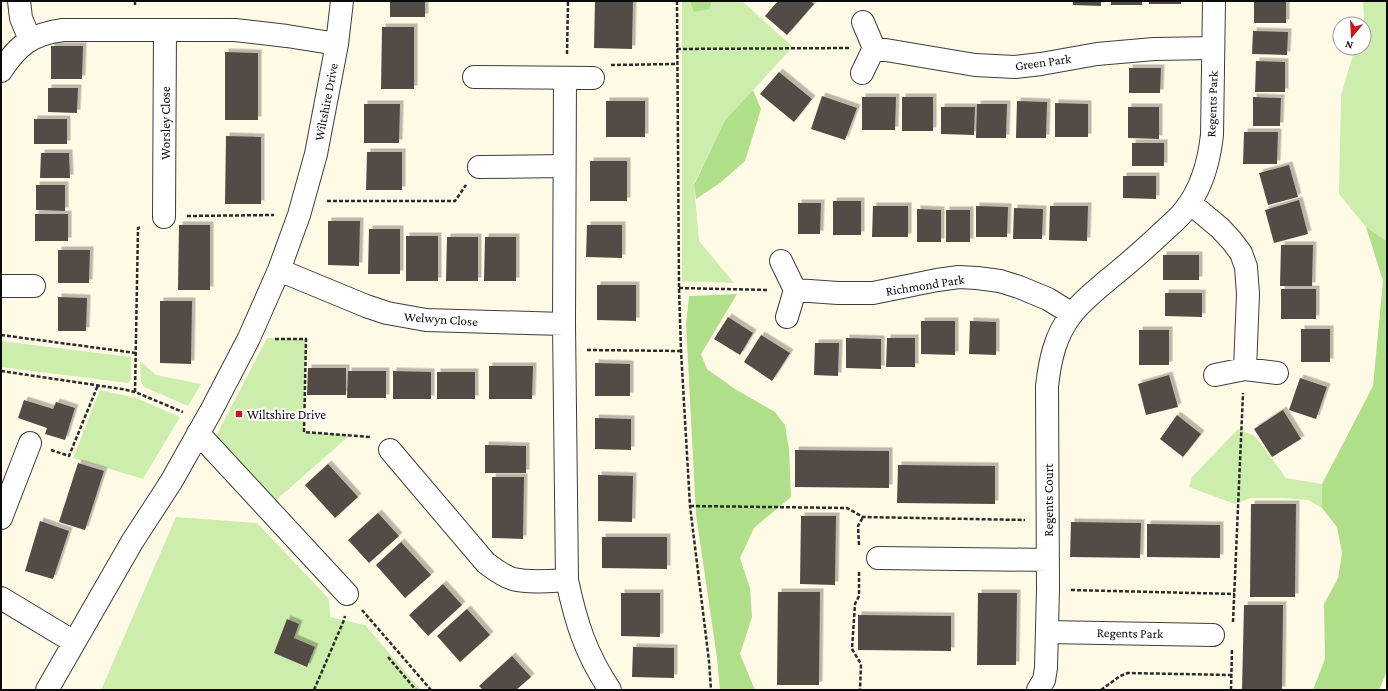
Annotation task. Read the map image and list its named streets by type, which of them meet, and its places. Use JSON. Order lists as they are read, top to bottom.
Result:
{
  "streets": {
    "street": [
      "Green Park",
      "Wiltshire Drive",
      "Regents Park",
      "Worsley Close",
      "Richmond Park",
      "Welwyn Close",
      "Regents Court"
    ]
  },
  "crossings": [
    ["Green Park", "Regents Park"],
    ["Wiltshire Drive", "Welwyn Close"],
    ["Regents Park", "Richmond Park"],
    ["Regents Park", "Regents Court"],
    ["Richmond Park", "Regents Court"]
  ],
  "places": {
    "transit": ["Wiltshire Drive"]
  },
  "north": "bottom"
}
